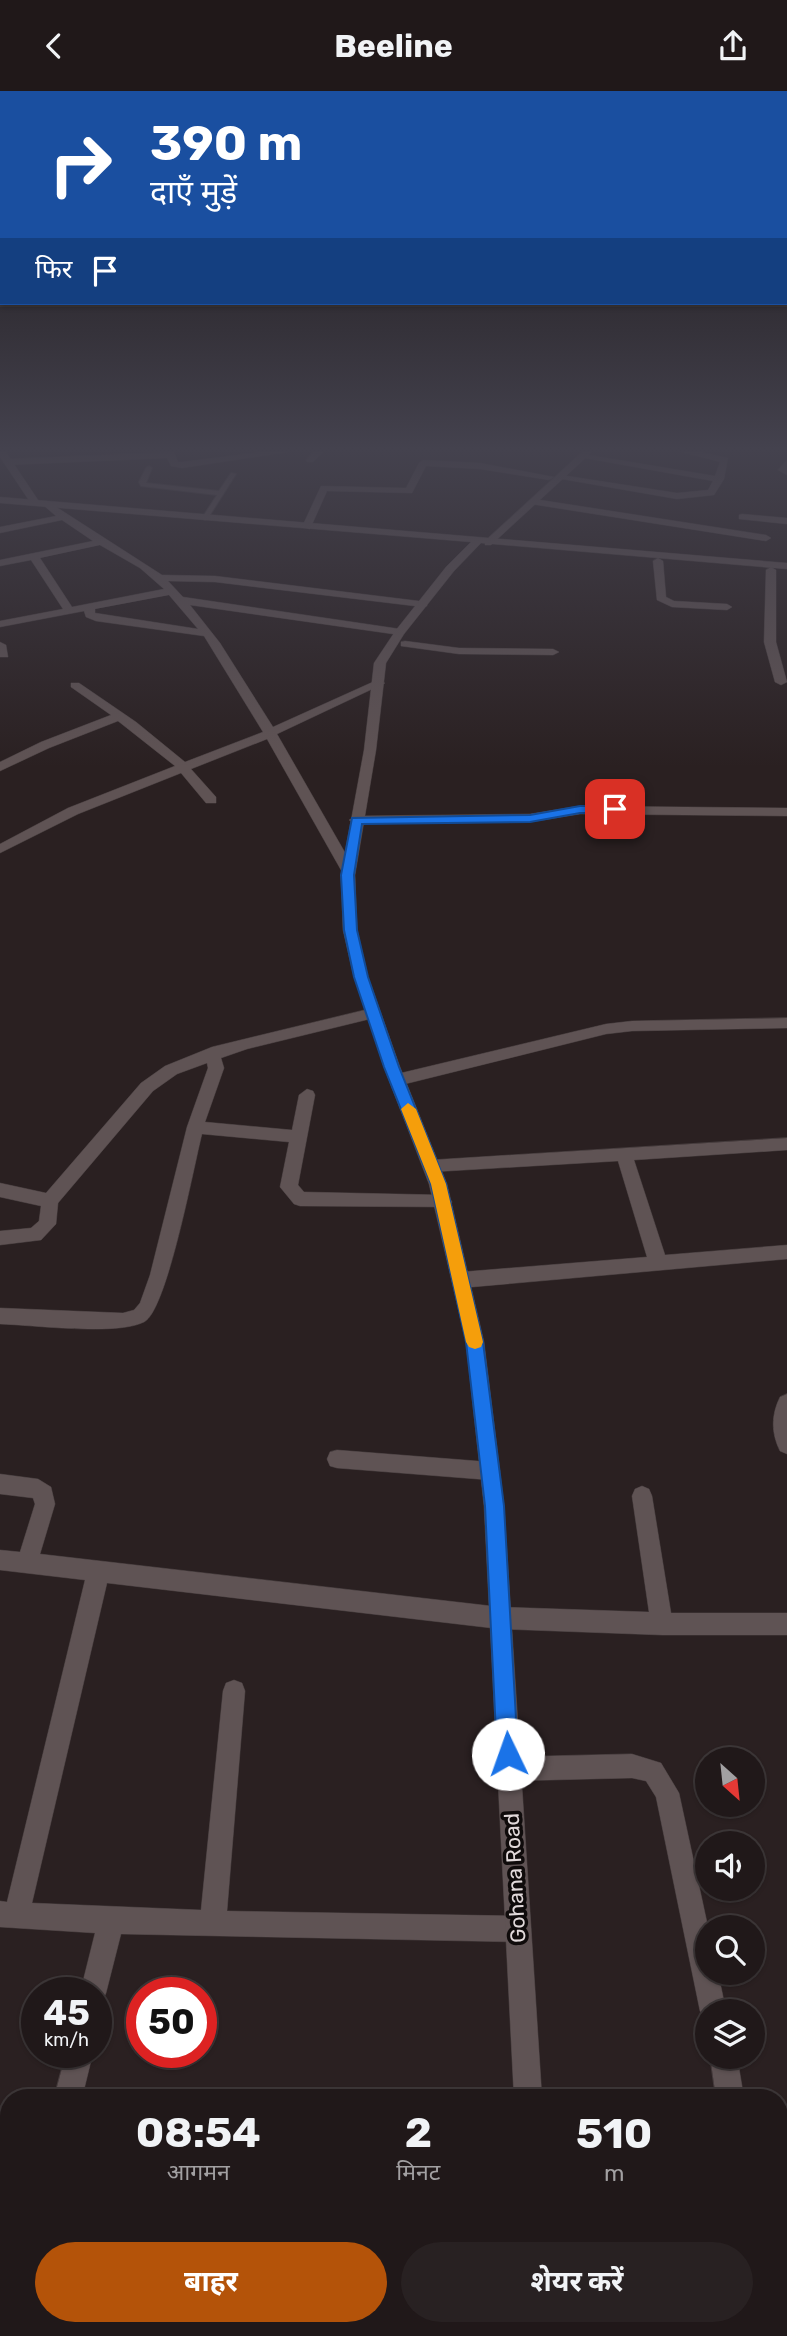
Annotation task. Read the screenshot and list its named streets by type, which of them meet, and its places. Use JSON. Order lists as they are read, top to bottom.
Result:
{
  "streets": {
    "street": ["Gohana Road"]
  },
  "north": "bottom right",
  "page": {
    "header": "Beeline",
    "turn": ["390 m", "दाएँ मुड़ें"],
    "then": "फिर",
    "speed": "45 km/h",
    "limit": "50",
    "eta": [
      "08:54",
      "आगमन",
      "2",
      "मिनट",
      "510",
      "m"
    ],
    "buttons": ["बाहर", "शेयर करें"]
  }
}
